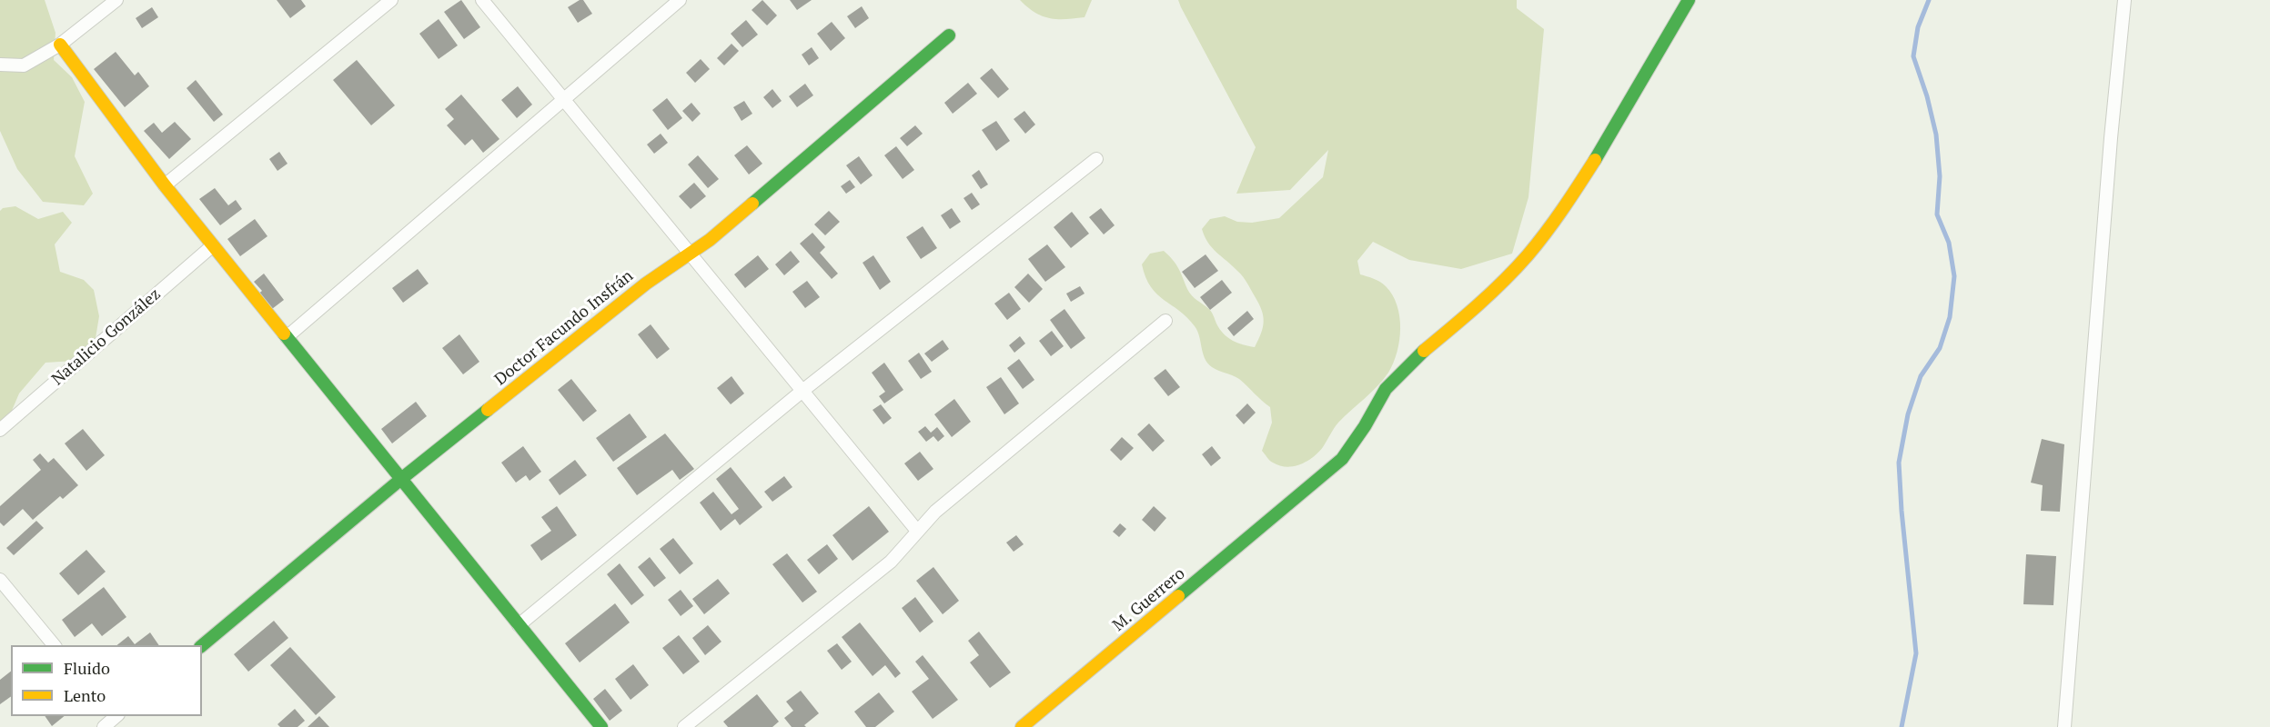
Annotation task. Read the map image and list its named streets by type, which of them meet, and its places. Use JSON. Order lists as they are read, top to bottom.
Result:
{
  "streets": {
    "street": ["Doctor Facundo Insfrán", "Natalicio González", "M. Guerrero"]
  },
  "legend": ["Fluido", "Lento"]
}
